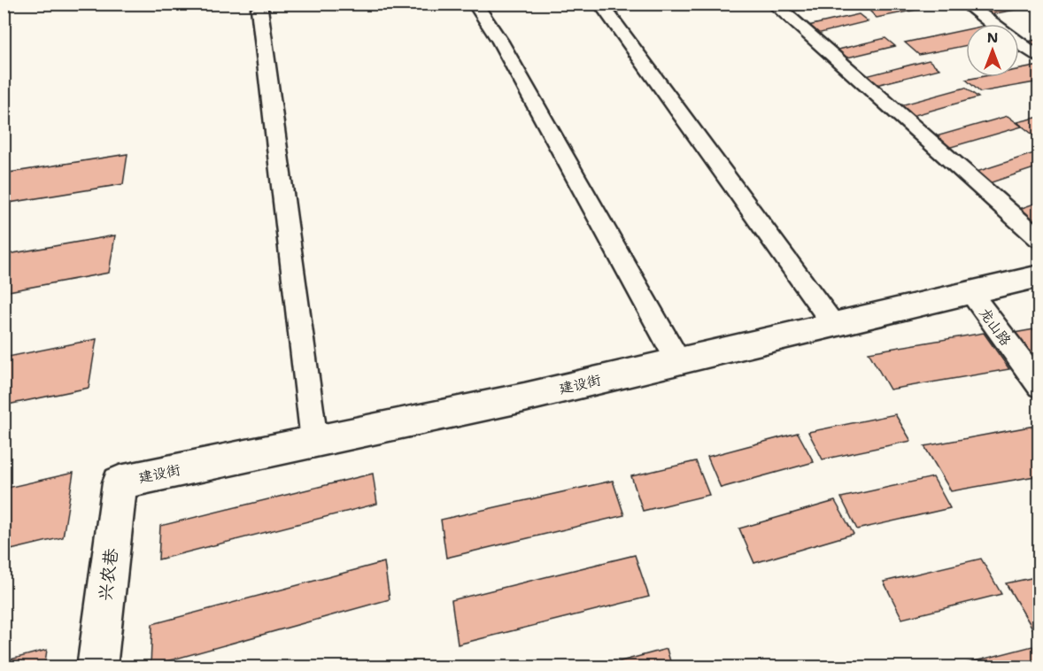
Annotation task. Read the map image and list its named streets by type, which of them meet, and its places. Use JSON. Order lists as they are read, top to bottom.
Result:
{
  "streets": {
    "street": ["龙山路", "建设街", "兴农巷"]
  },
  "crossings": [
    ["龙山路", "建设街"],
    ["建设街", "兴农巷"]
  ],
  "north": "top"
}
